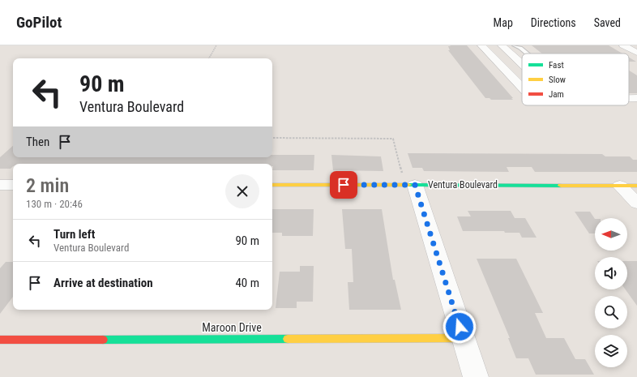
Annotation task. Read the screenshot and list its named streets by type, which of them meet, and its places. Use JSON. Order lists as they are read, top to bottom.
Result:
{
  "streets": {
    "street": ["Ventura Boulevard", "Maroon Drive"]
  },
  "legend": ["Fast", "Slow", "Jam"],
  "north": "left",
  "page": {
    "header": "GoPilot",
    "nav": ["Map", "Directions", "Saved"],
    "turn": ["90 m", "Ventura Boulevard"],
    "then": "Then",
    "heading": ["2 min", "130 m · 20:46"],
    "list": [
      {
        "name": "Turn left",
        "note": "Ventura Boulevard",
        "value": "90 m"
      },
      {
        "name": "Arrive at destination",
        "value": "40 m"
      }
    ]
  }
}
